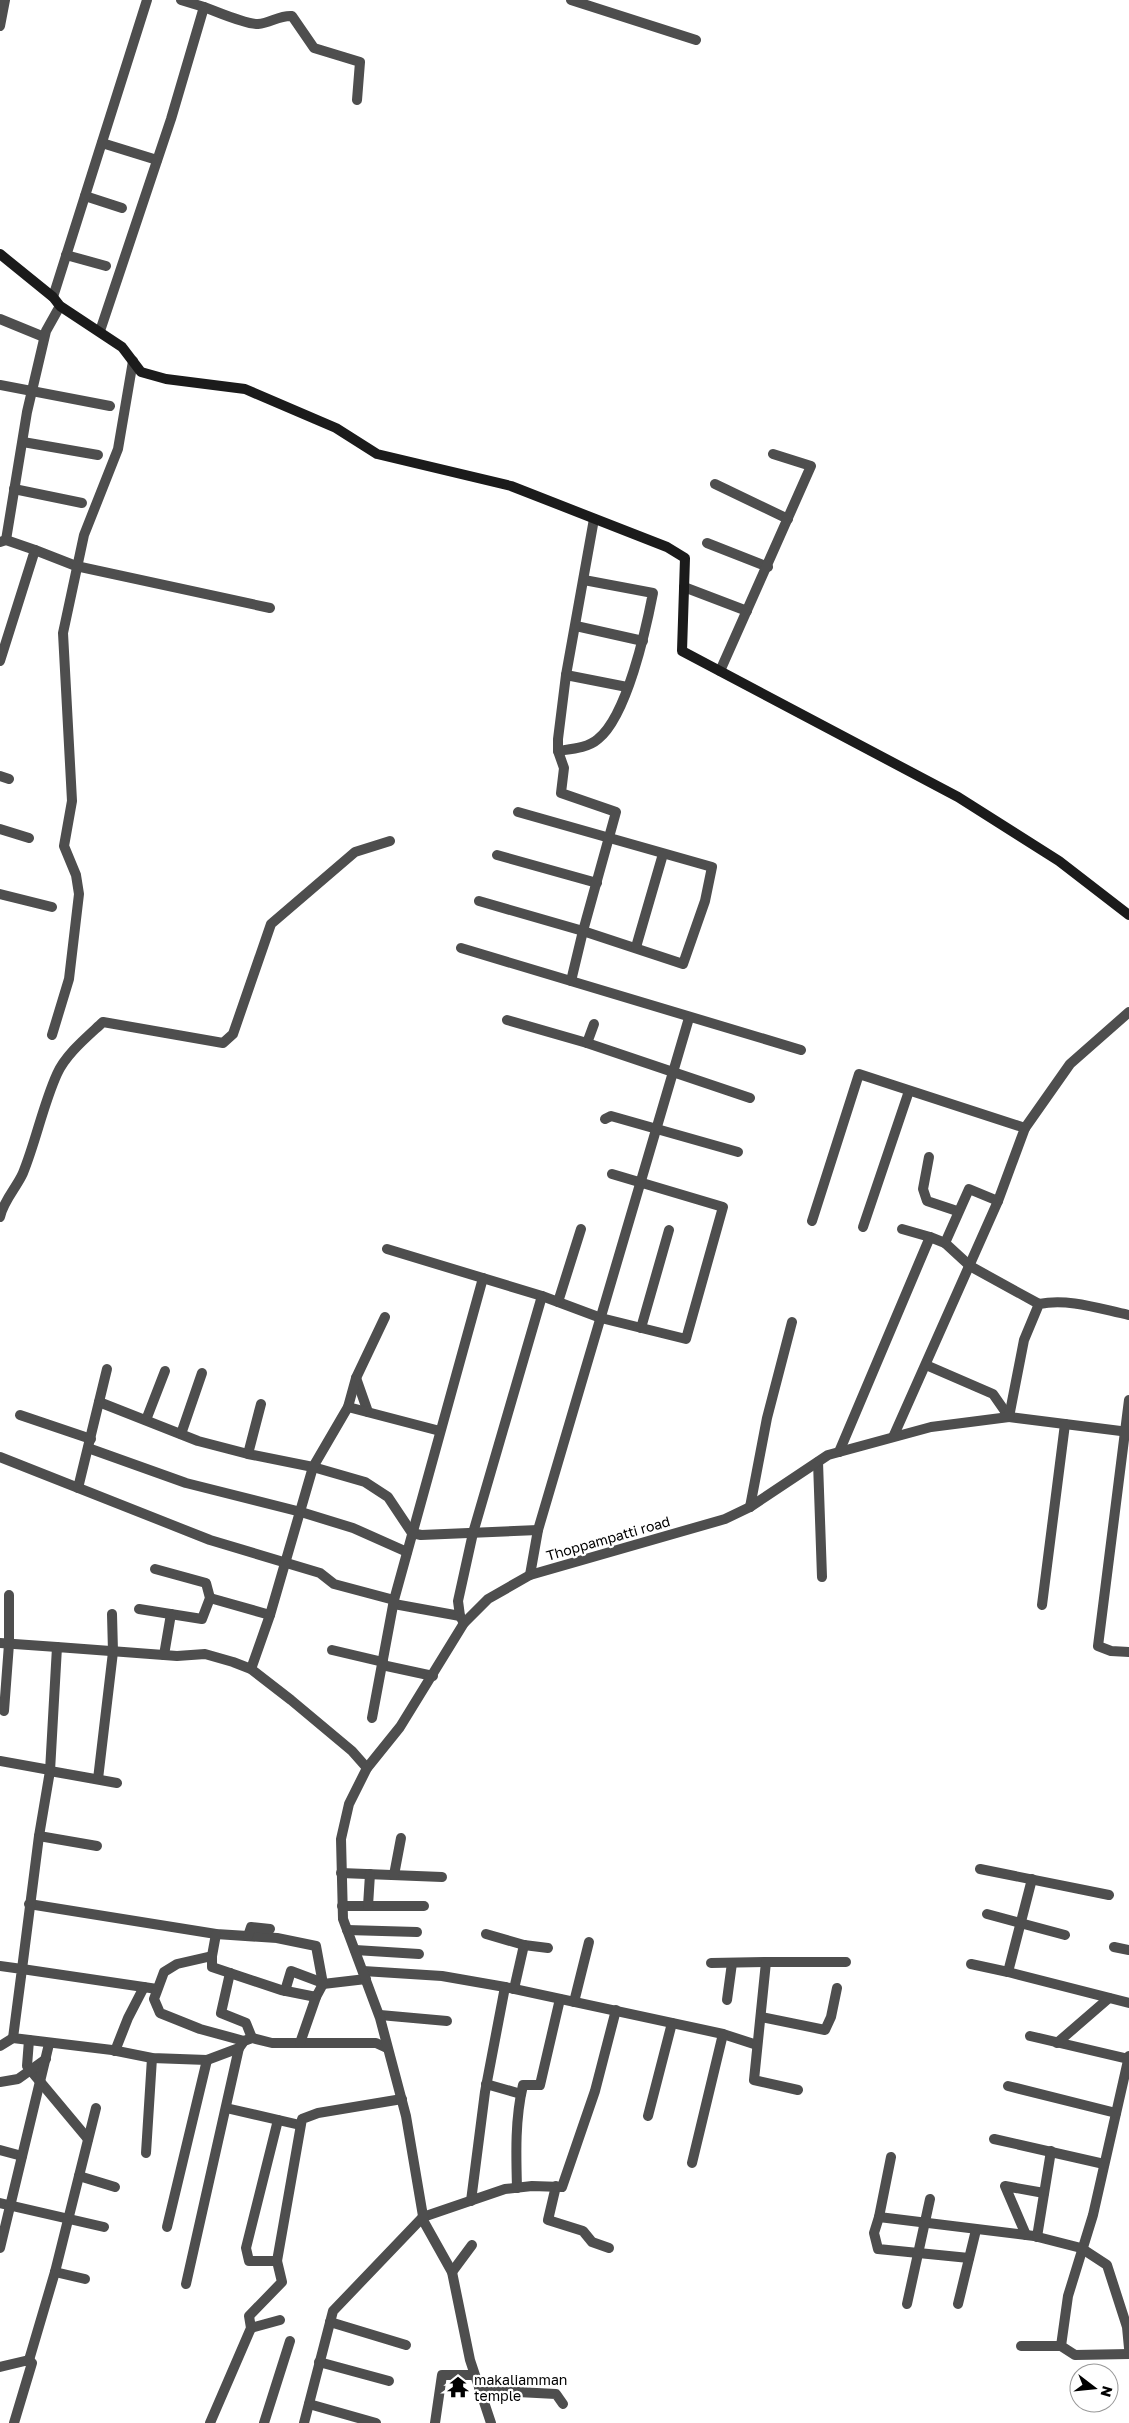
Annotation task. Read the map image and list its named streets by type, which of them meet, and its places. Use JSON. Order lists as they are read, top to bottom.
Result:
{
  "streets": {
    "street": ["Thoppampatti road"]
  },
  "places": {
    "temple": ["makaliamman temple"]
  },
  "north": "right"
}
